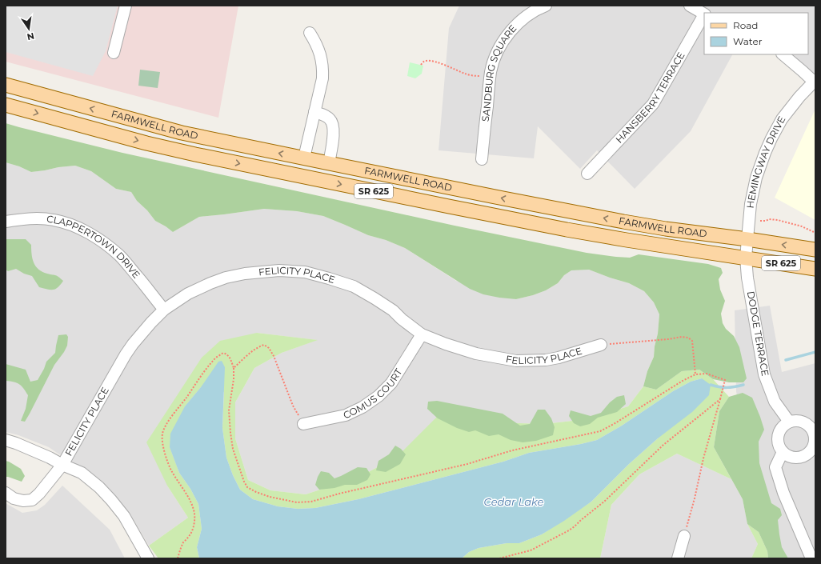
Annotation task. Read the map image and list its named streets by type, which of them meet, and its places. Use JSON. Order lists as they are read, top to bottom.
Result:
{
  "streets": {
    "main road": ["FARMWELL ROAD", "SR 625"],
    "street": [
      "SANDBURG SQUARE",
      "HANSBERRY TERRACE",
      "HEMINGWAY DRIVE",
      "CLAPPERTOWN DRIVE",
      "FELICITY PLACE",
      "DODGE TERRACE",
      "COMUS COURT"
    ]
  },
  "crossings": [
    ["FARMWELL ROAD", "HEMINGWAY DRIVE"],
    ["FARMWELL ROAD", "DODGE TERRACE"],
    ["HEMINGWAY DRIVE", "DODGE TERRACE"],
    ["CLAPPERTOWN DRIVE", "FELICITY PLACE"],
    ["FELICITY PLACE", "COMUS COURT"]
  ],
  "water": ["Cedar Lake"],
  "legend": ["Road", "Water"],
  "north": "bottom"
}
